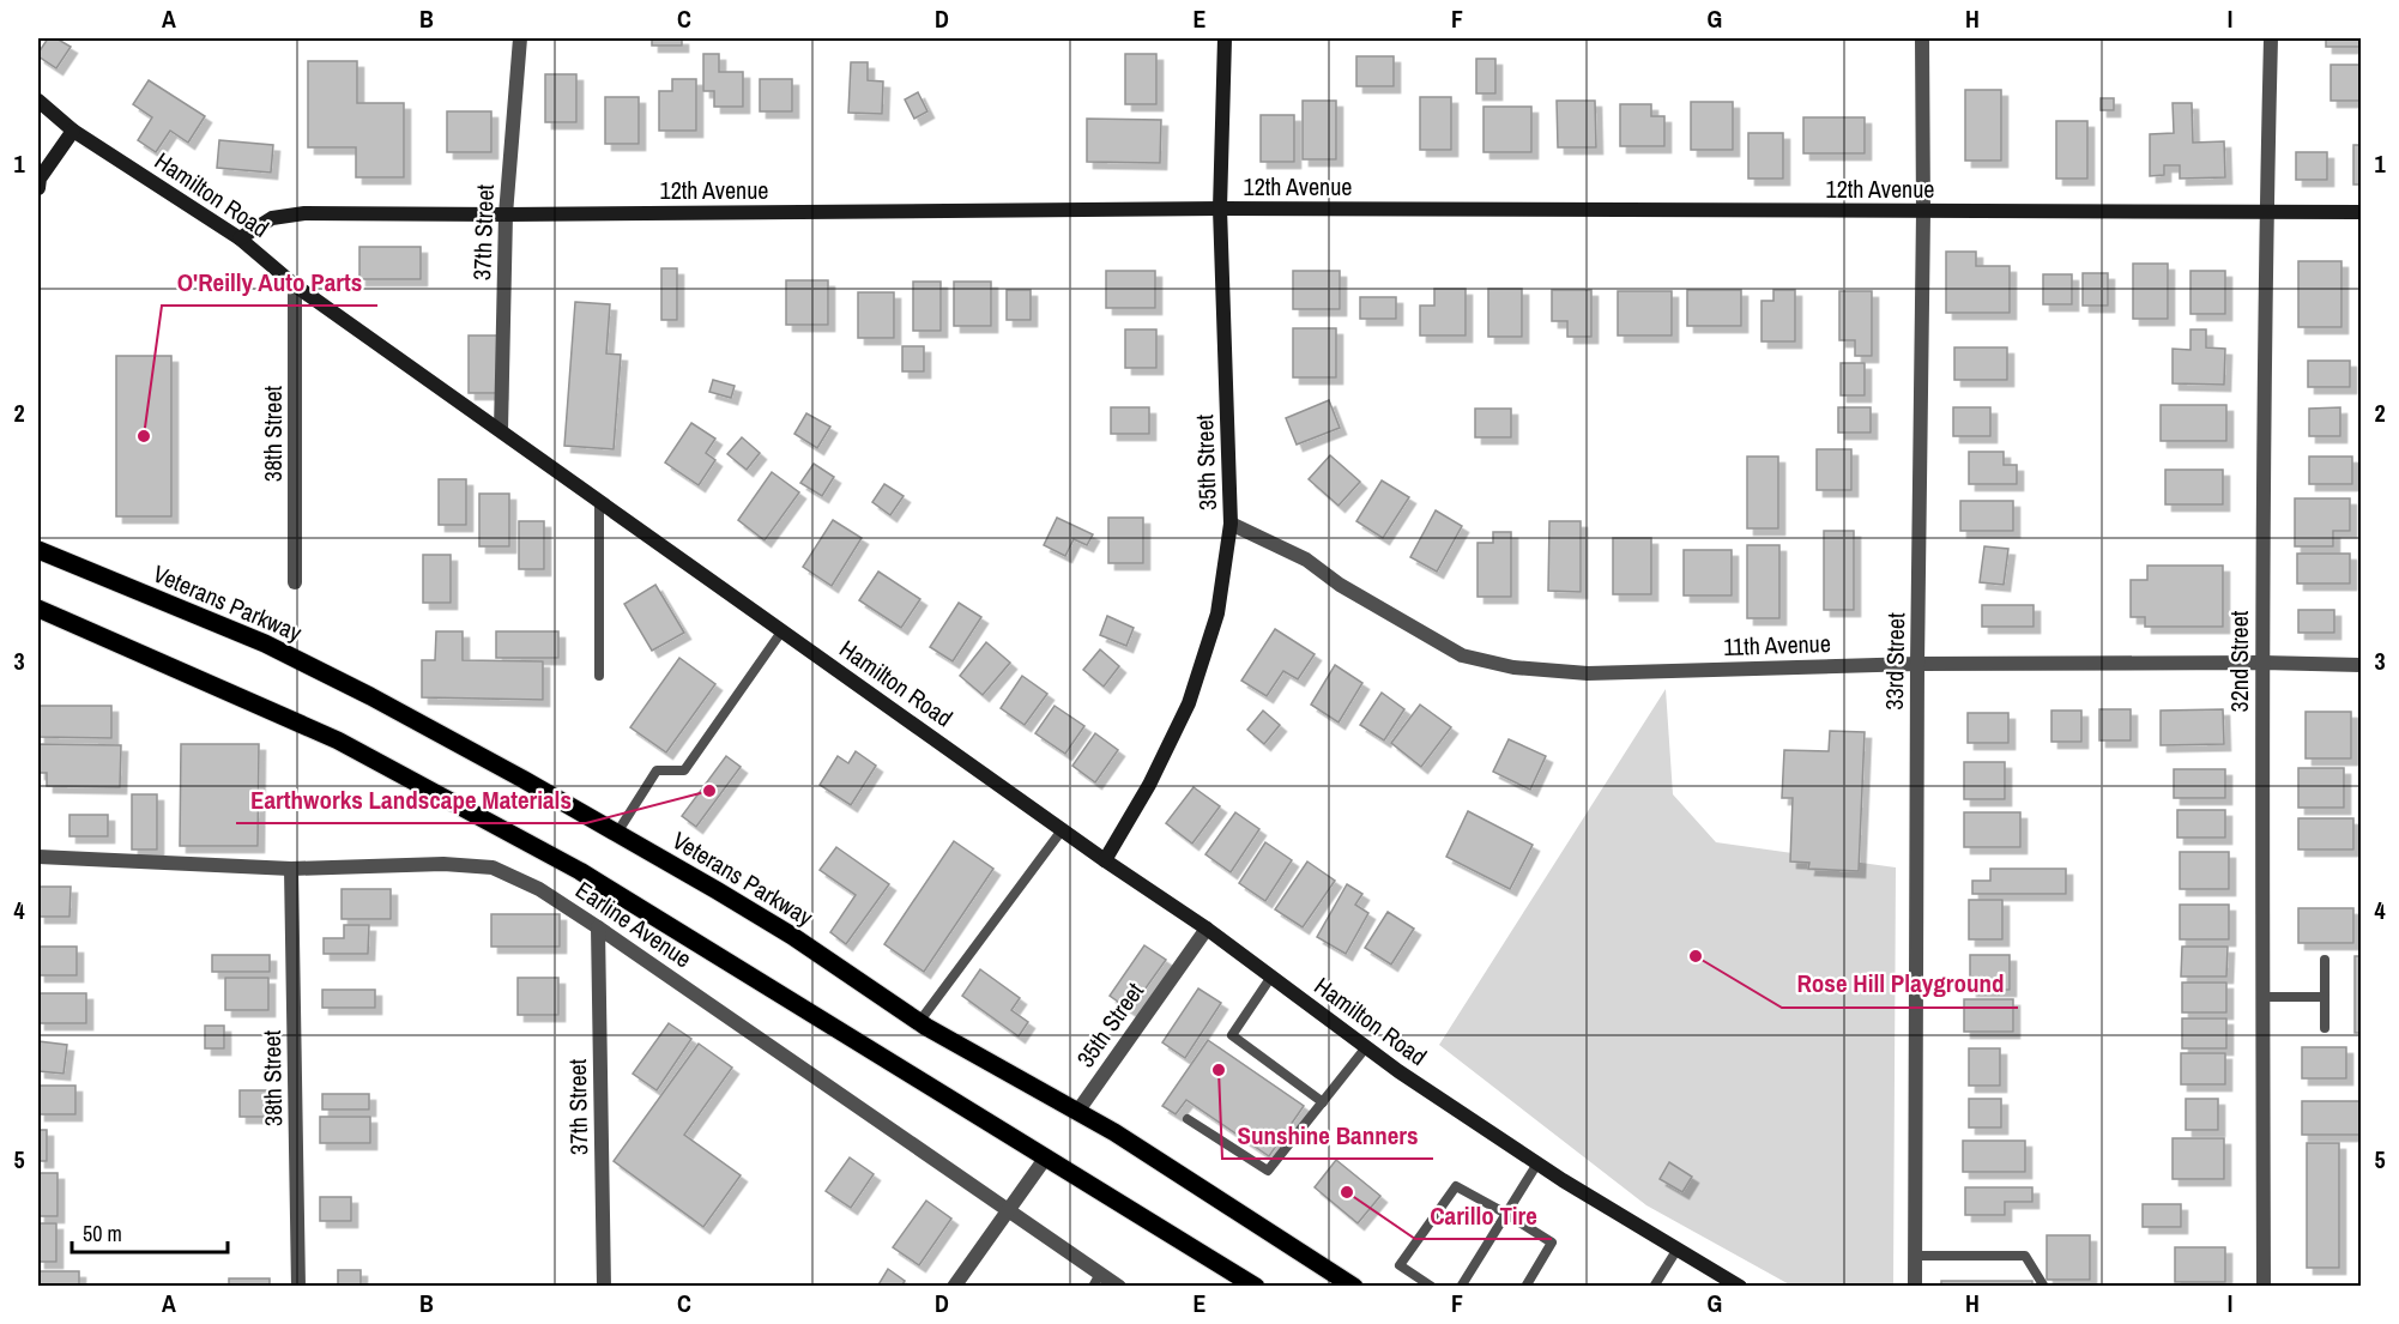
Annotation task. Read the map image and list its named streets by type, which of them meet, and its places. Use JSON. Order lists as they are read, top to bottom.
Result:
{
  "streets": {
    "main road": ["Veterans Parkway"],
    "street": [
      "12th Avenue",
      "Hamilton Road",
      "37th Street",
      "38th Street",
      "35th Street",
      "11th Avenue",
      "33rd Street",
      "32nd Street",
      "Earline Avenue"
    ]
  },
  "crossings": [
    ["12th Avenue", "Hamilton Road"],
    ["12th Avenue", "37th Street"],
    ["12th Avenue", "35th Street"],
    ["12th Avenue", "33rd Street"],
    ["12th Avenue", "32nd Street"],
    ["Hamilton Road", "37th Street"],
    ["Hamilton Road", "38th Street"],
    ["Hamilton Road", "35th Street"],
    ["37th Street", "Earline Avenue"],
    ["38th Street", "Earline Avenue"],
    ["35th Street", "Veterans Parkway"],
    ["35th Street", "11th Avenue"],
    ["11th Avenue", "33rd Street"],
    ["11th Avenue", "32nd Street"]
  ],
  "places": [
    "O'Reilly Auto Parts",
    "Earthworks Landscape Materials",
    "Rose Hill Playground",
    "Sunshine Banners",
    "Carillo Tire"
  ],
  "scale_bar": "50 m",
  "grid": {
    "columns": [
      "A",
      "B",
      "C",
      "D",
      "E",
      "F",
      "G",
      "H",
      "I"
    ],
    "rows": [
      "1",
      "2",
      "3",
      "4",
      "5"
    ]
  }
}
